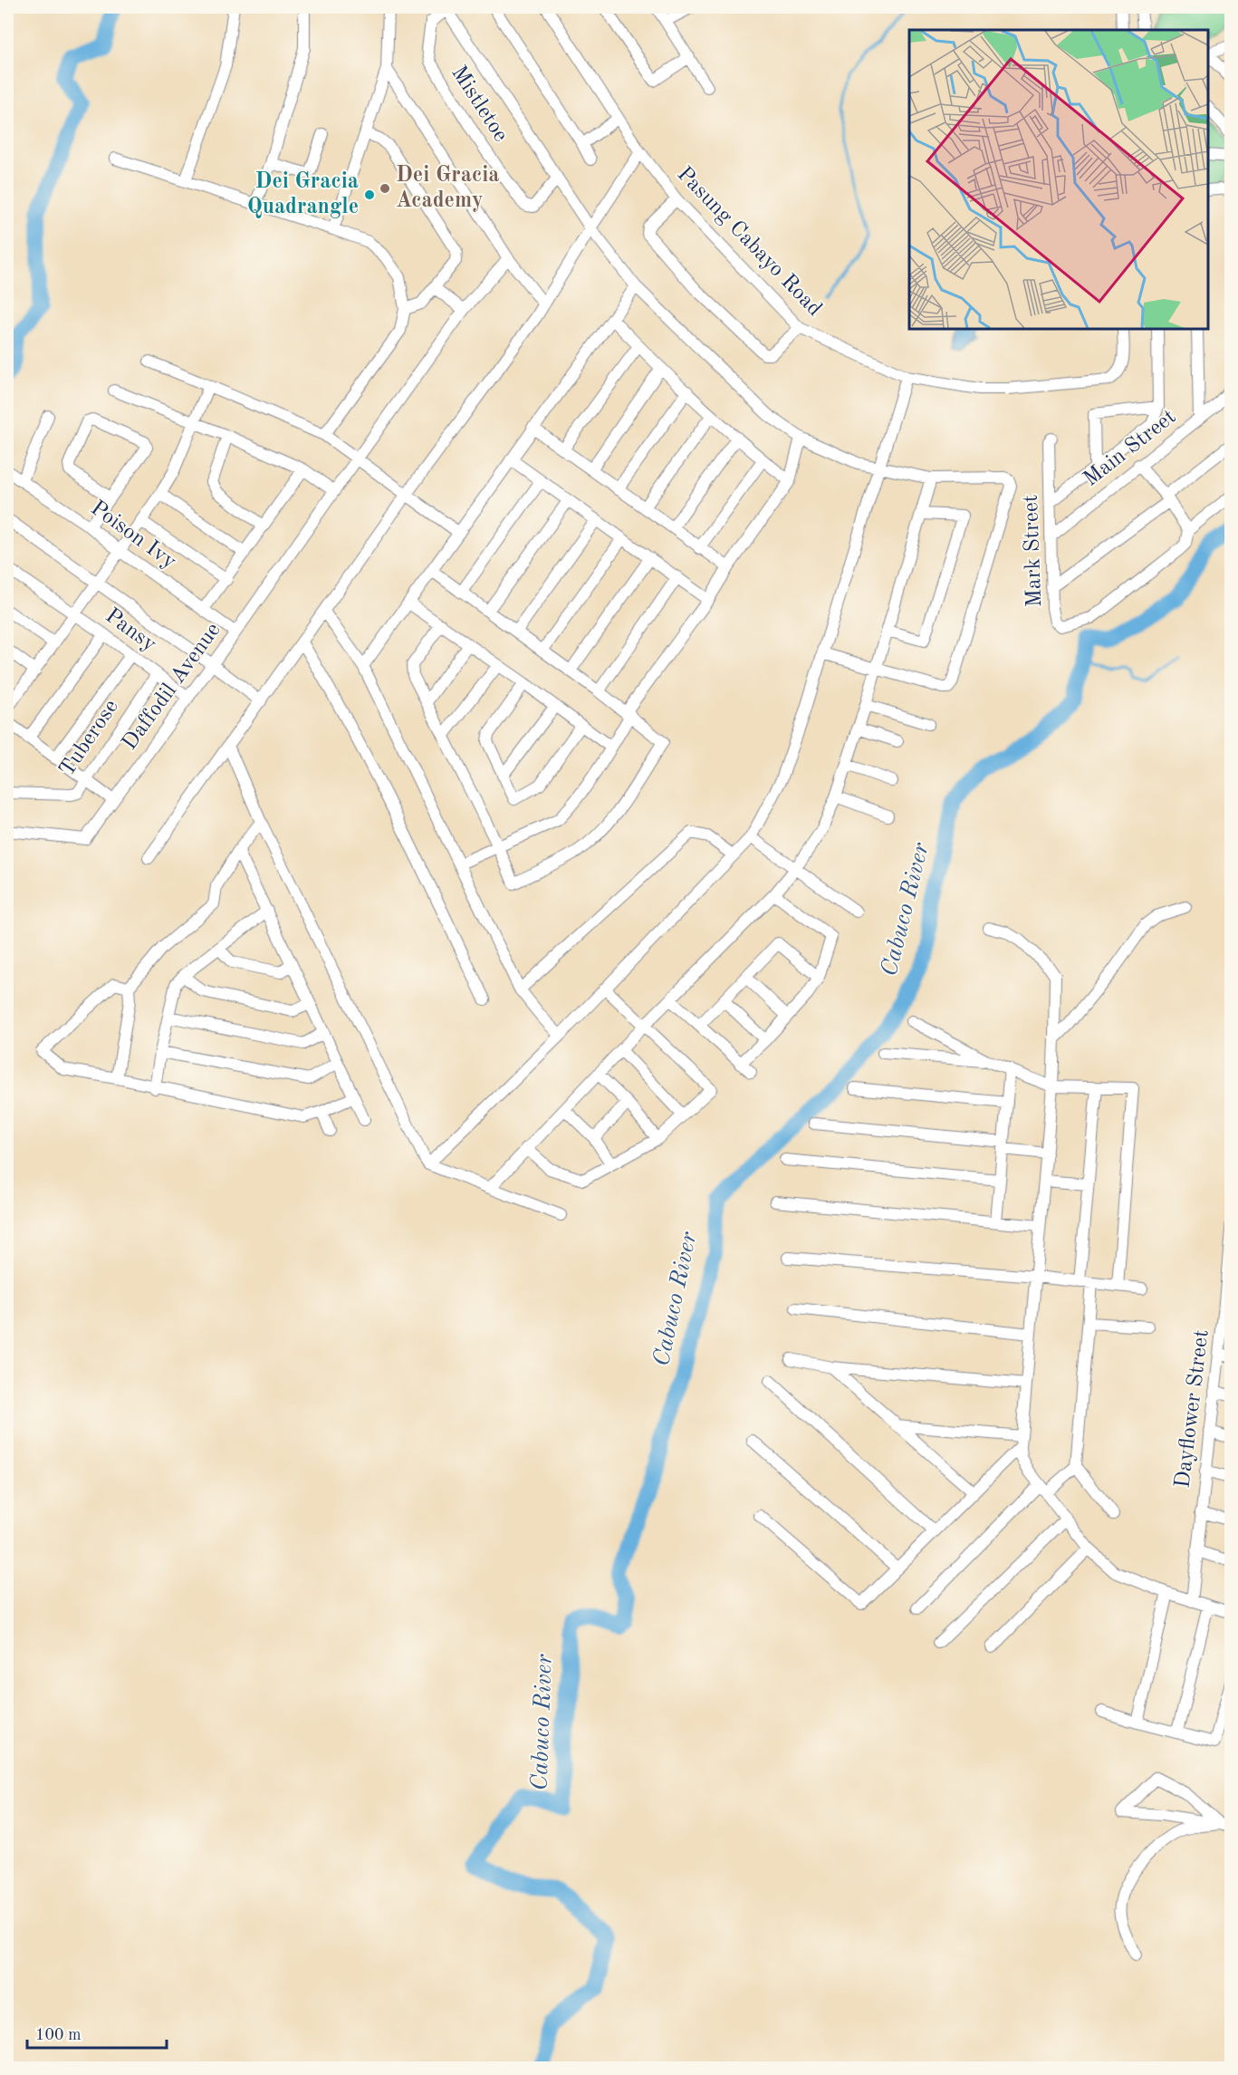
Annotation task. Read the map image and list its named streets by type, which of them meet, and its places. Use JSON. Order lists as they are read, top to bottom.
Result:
{
  "streets": {
    "street": [
      "Mistletoe",
      "Pasung Cabayo Road",
      "Main Street",
      "Poison Ivy",
      "Mark Street",
      "Pansy",
      "Daffodil Avenue",
      "Tuberose",
      "Dayflower Street"
    ]
  },
  "crossings": [
    ["Main Street", "Mark Street"],
    ["Poison Ivy", "Daffodil Avenue"],
    ["Pansy", "Daffodil Avenue"],
    ["Pansy", "Tuberose"]
  ],
  "water": ["Cabuco River"],
  "places": ["Dei Gracia Academy", "Dei Gracia Quadrangle"],
  "scale_bar": "100 m"
}
